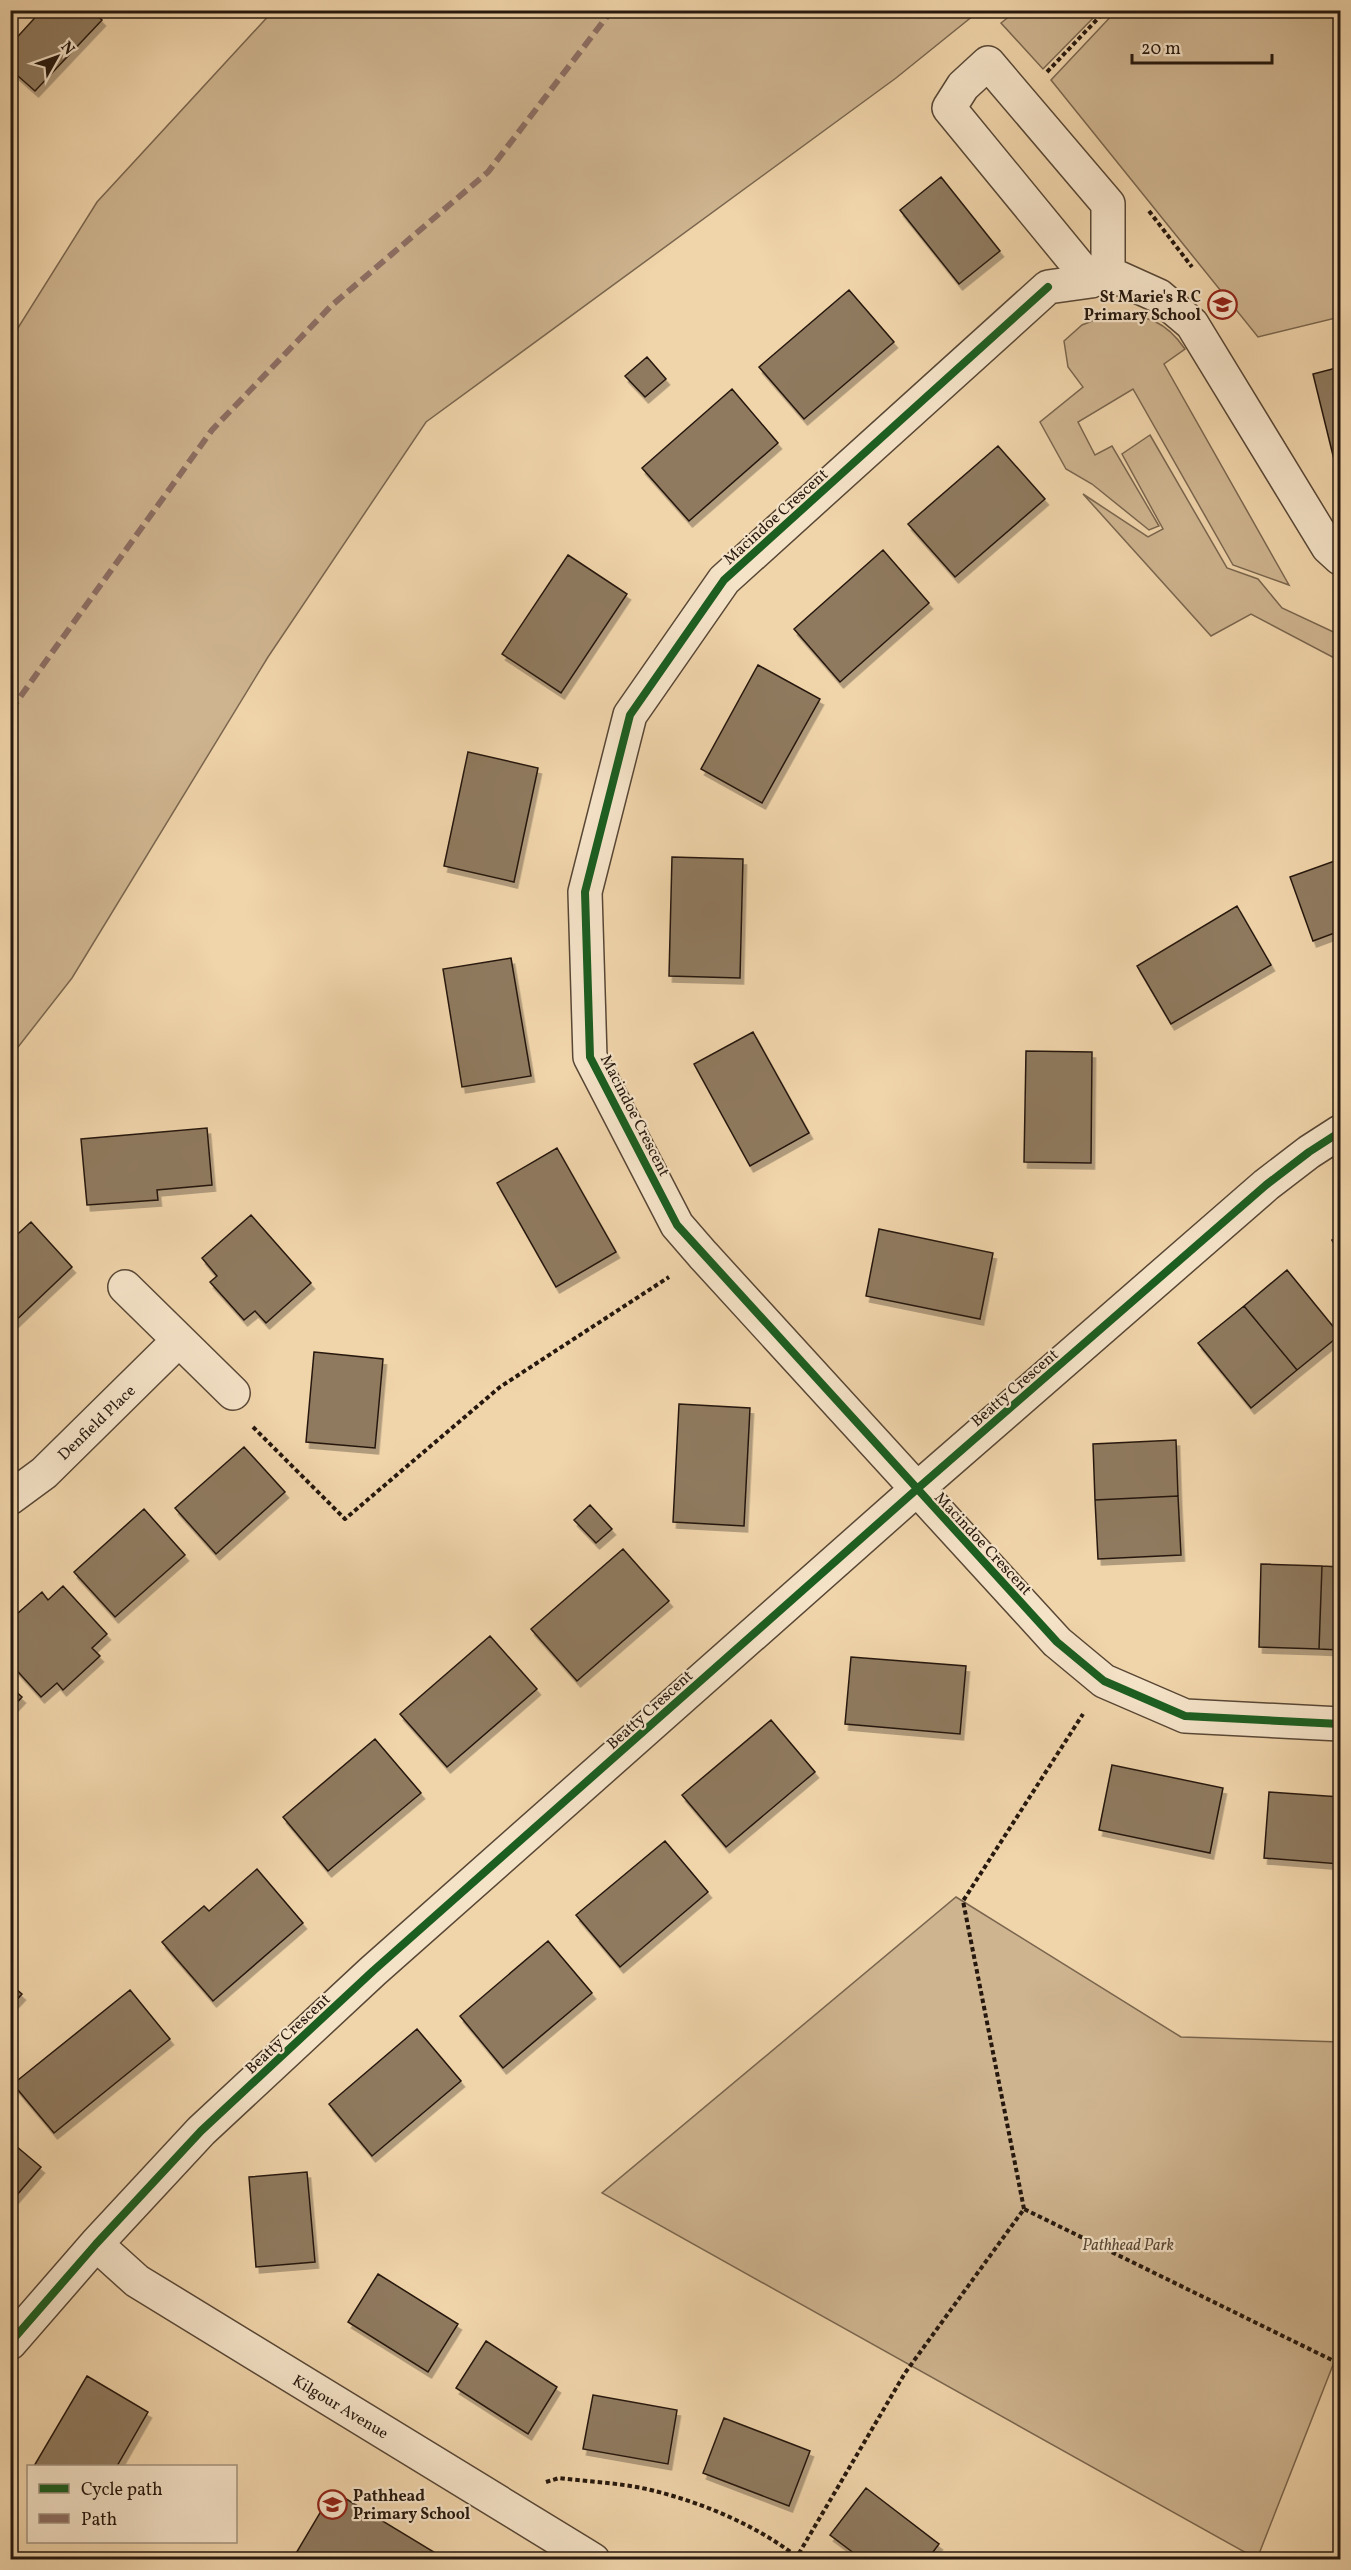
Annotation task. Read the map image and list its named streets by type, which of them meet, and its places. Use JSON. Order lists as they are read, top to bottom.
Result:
{
  "streets": {
    "street": [
      "Macindoe Crescent",
      "Beatty Crescent",
      "Denfield Place",
      "Kilgour Avenue"
    ]
  },
  "crossings": [
    ["Macindoe Crescent", "Beatty Crescent"],
    ["Beatty Crescent", "Kilgour Avenue"]
  ],
  "parks": ["Pathhead Park"],
  "places": {
    "school or university": ["St Marie's R C Primary School", "Pathhead Primary School"]
  },
  "legend": ["Cycle path", "Path"],
  "scale_bar": "20 m",
  "north": "top right"
}
